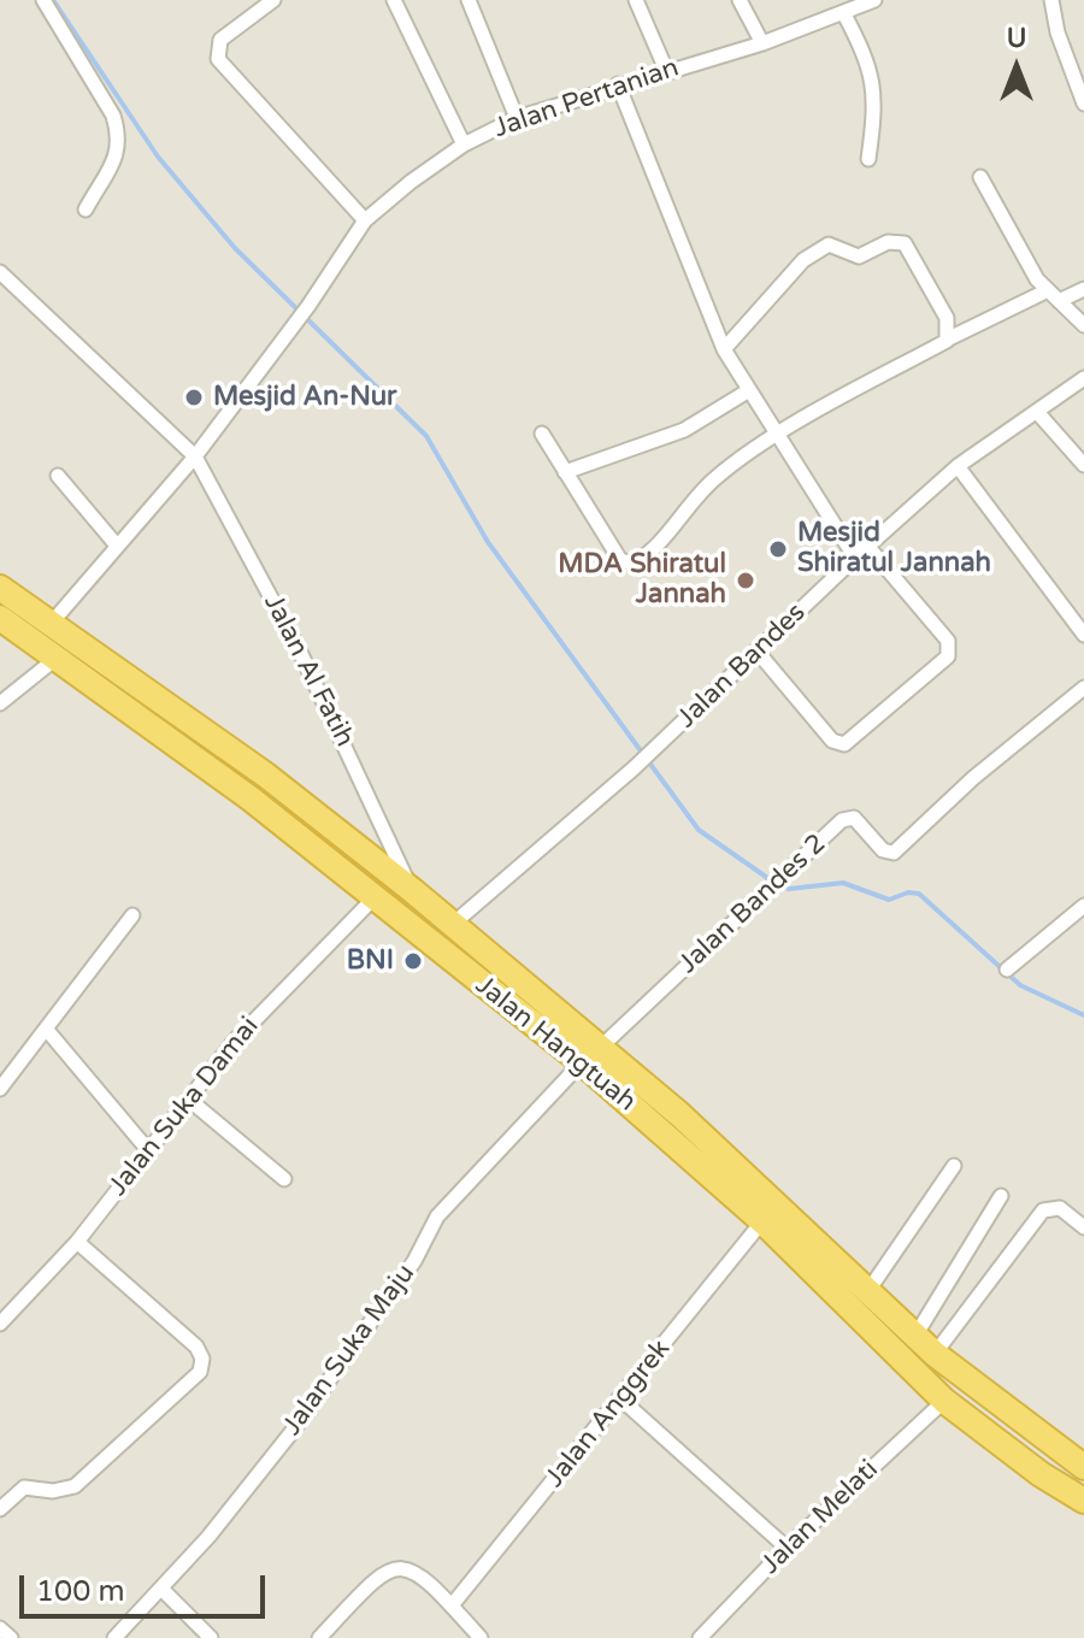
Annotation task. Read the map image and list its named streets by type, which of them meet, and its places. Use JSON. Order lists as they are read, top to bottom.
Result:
{
  "streets": {
    "highway": ["Jalan Hangtuah"],
    "street": [
      "Jalan Pertanian",
      "Jalan Bandes",
      "Jalan Al Fatih",
      "Jalan Bandes 2",
      "Jalan Suka Damai",
      "Jalan Suka Maju",
      "Jalan Anggrek",
      "Jalan Melati"
    ]
  },
  "crossings": [
    ["Jalan Pertanian", "Jalan Al Fatih"],
    ["Jalan Pertanian", "Jalan Hangtuah"],
    ["Jalan Bandes", "Jalan Hangtuah"],
    ["Jalan Al Fatih", "Jalan Hangtuah"],
    ["Jalan Bandes 2", "Jalan Hangtuah"],
    ["Jalan Bandes 2", "Jalan Suka Maju"],
    ["Jalan Hangtuah", "Jalan Suka Damai"],
    ["Jalan Hangtuah", "Jalan Suka Maju"],
    ["Jalan Hangtuah", "Jalan Anggrek"],
    ["Jalan Hangtuah", "Jalan Melati"]
  ],
  "places": [
    "Mesjid An-Nur",
    "Mesjid Shiratul Jannah",
    "MDA Shiratul Jannah",
    "BNI"
  ],
  "scale_bar": "100 m",
  "north": "top"
}
